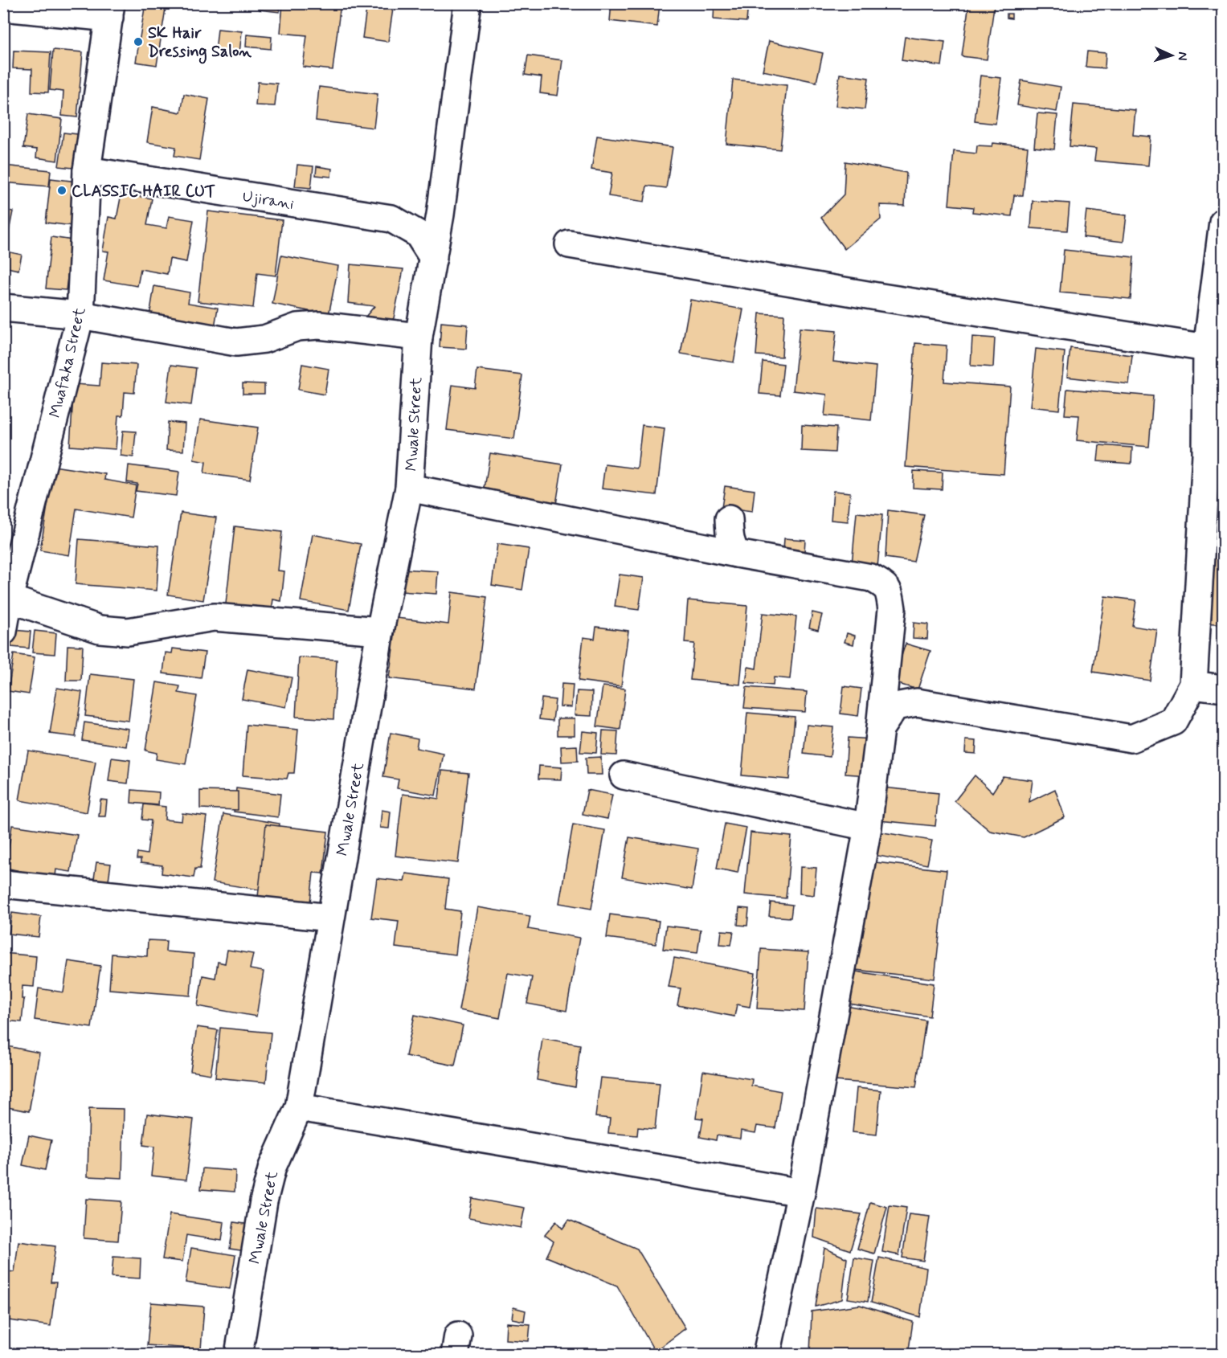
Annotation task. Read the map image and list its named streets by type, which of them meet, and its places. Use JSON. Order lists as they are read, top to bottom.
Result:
{
  "streets": {
    "street": ["Ujirani", "Muafaka Street", "Mwale Street"]
  },
  "crossings": [
    ["Ujirani", "Muafaka Street"],
    ["Ujirani", "Mwale Street"]
  ],
  "places": ["SK Hair Dressing Salon", "CLASSIC HAIR CUT"],
  "north": "right"
}
